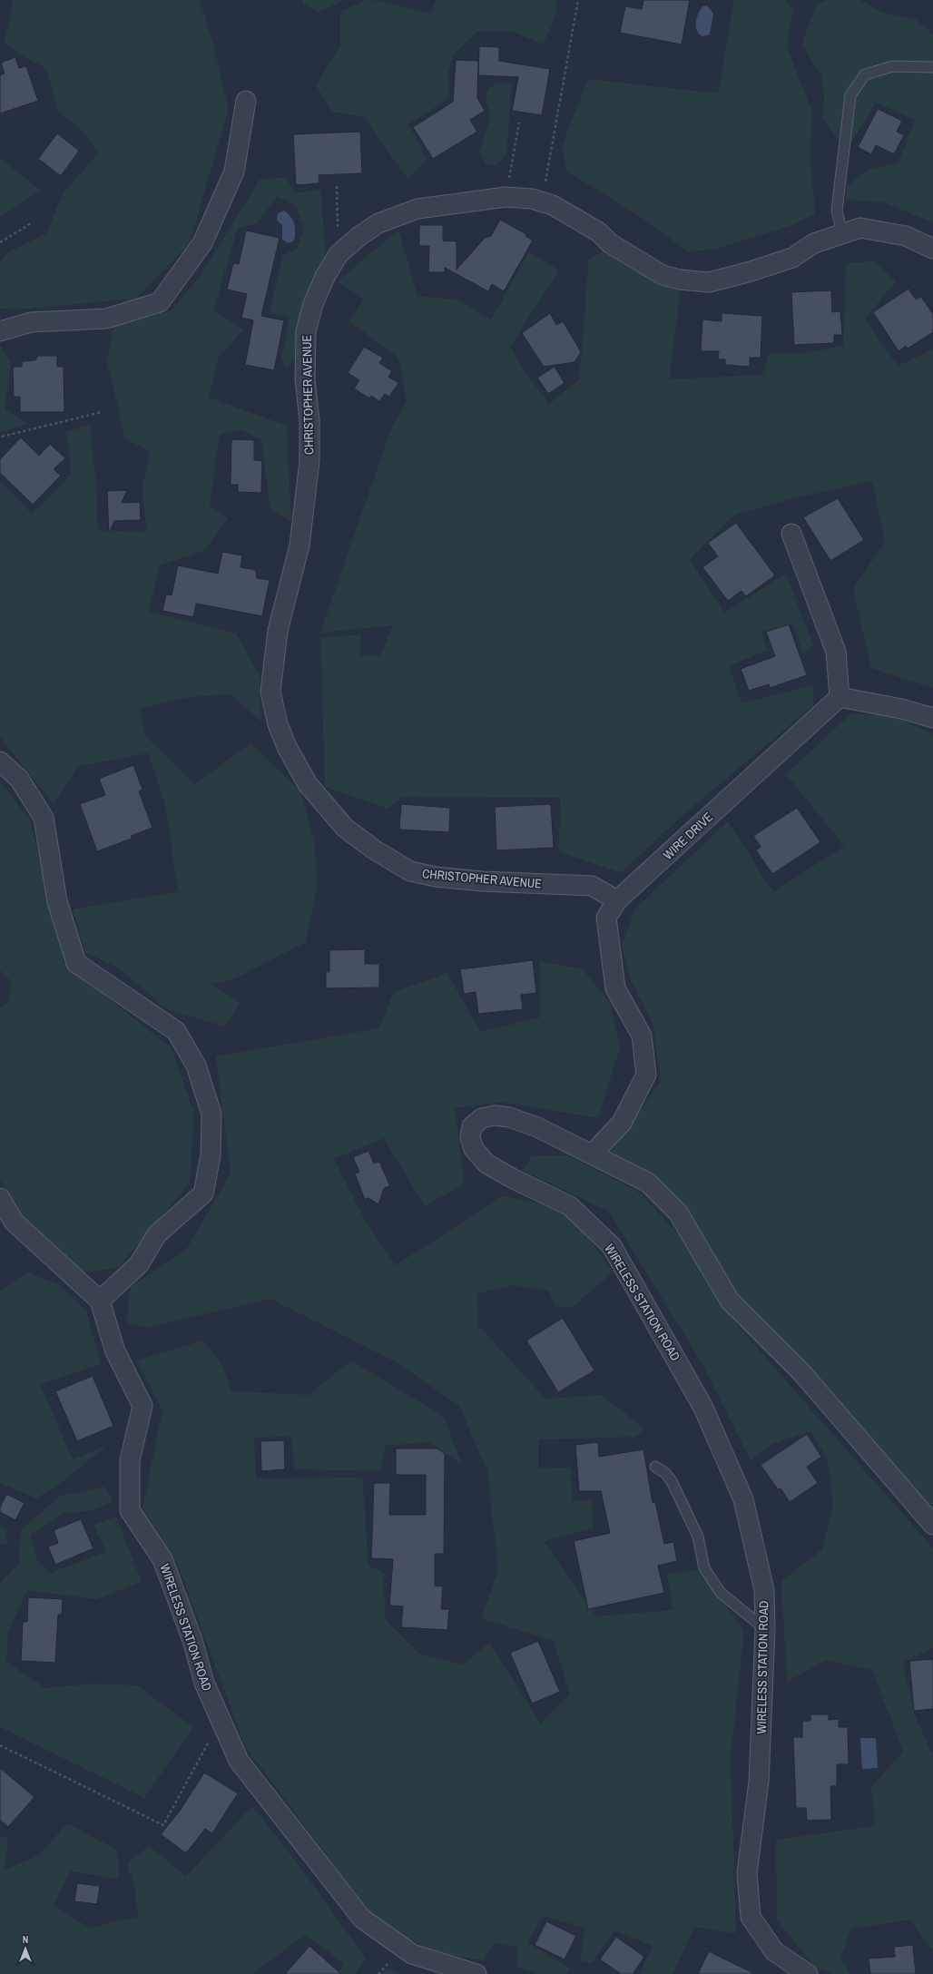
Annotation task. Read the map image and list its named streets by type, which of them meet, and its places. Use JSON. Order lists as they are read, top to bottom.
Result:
{
  "streets": {
    "street": ["CHRISTOPHER AVENUE", "WIRE DRIVE", "WIRELESS STATION ROAD"]
  },
  "crossings": [
    ["CHRISTOPHER AVENUE", "WIRE DRIVE"],
    ["WIRE DRIVE", "WIRELESS STATION ROAD"]
  ],
  "north": "top"
}
